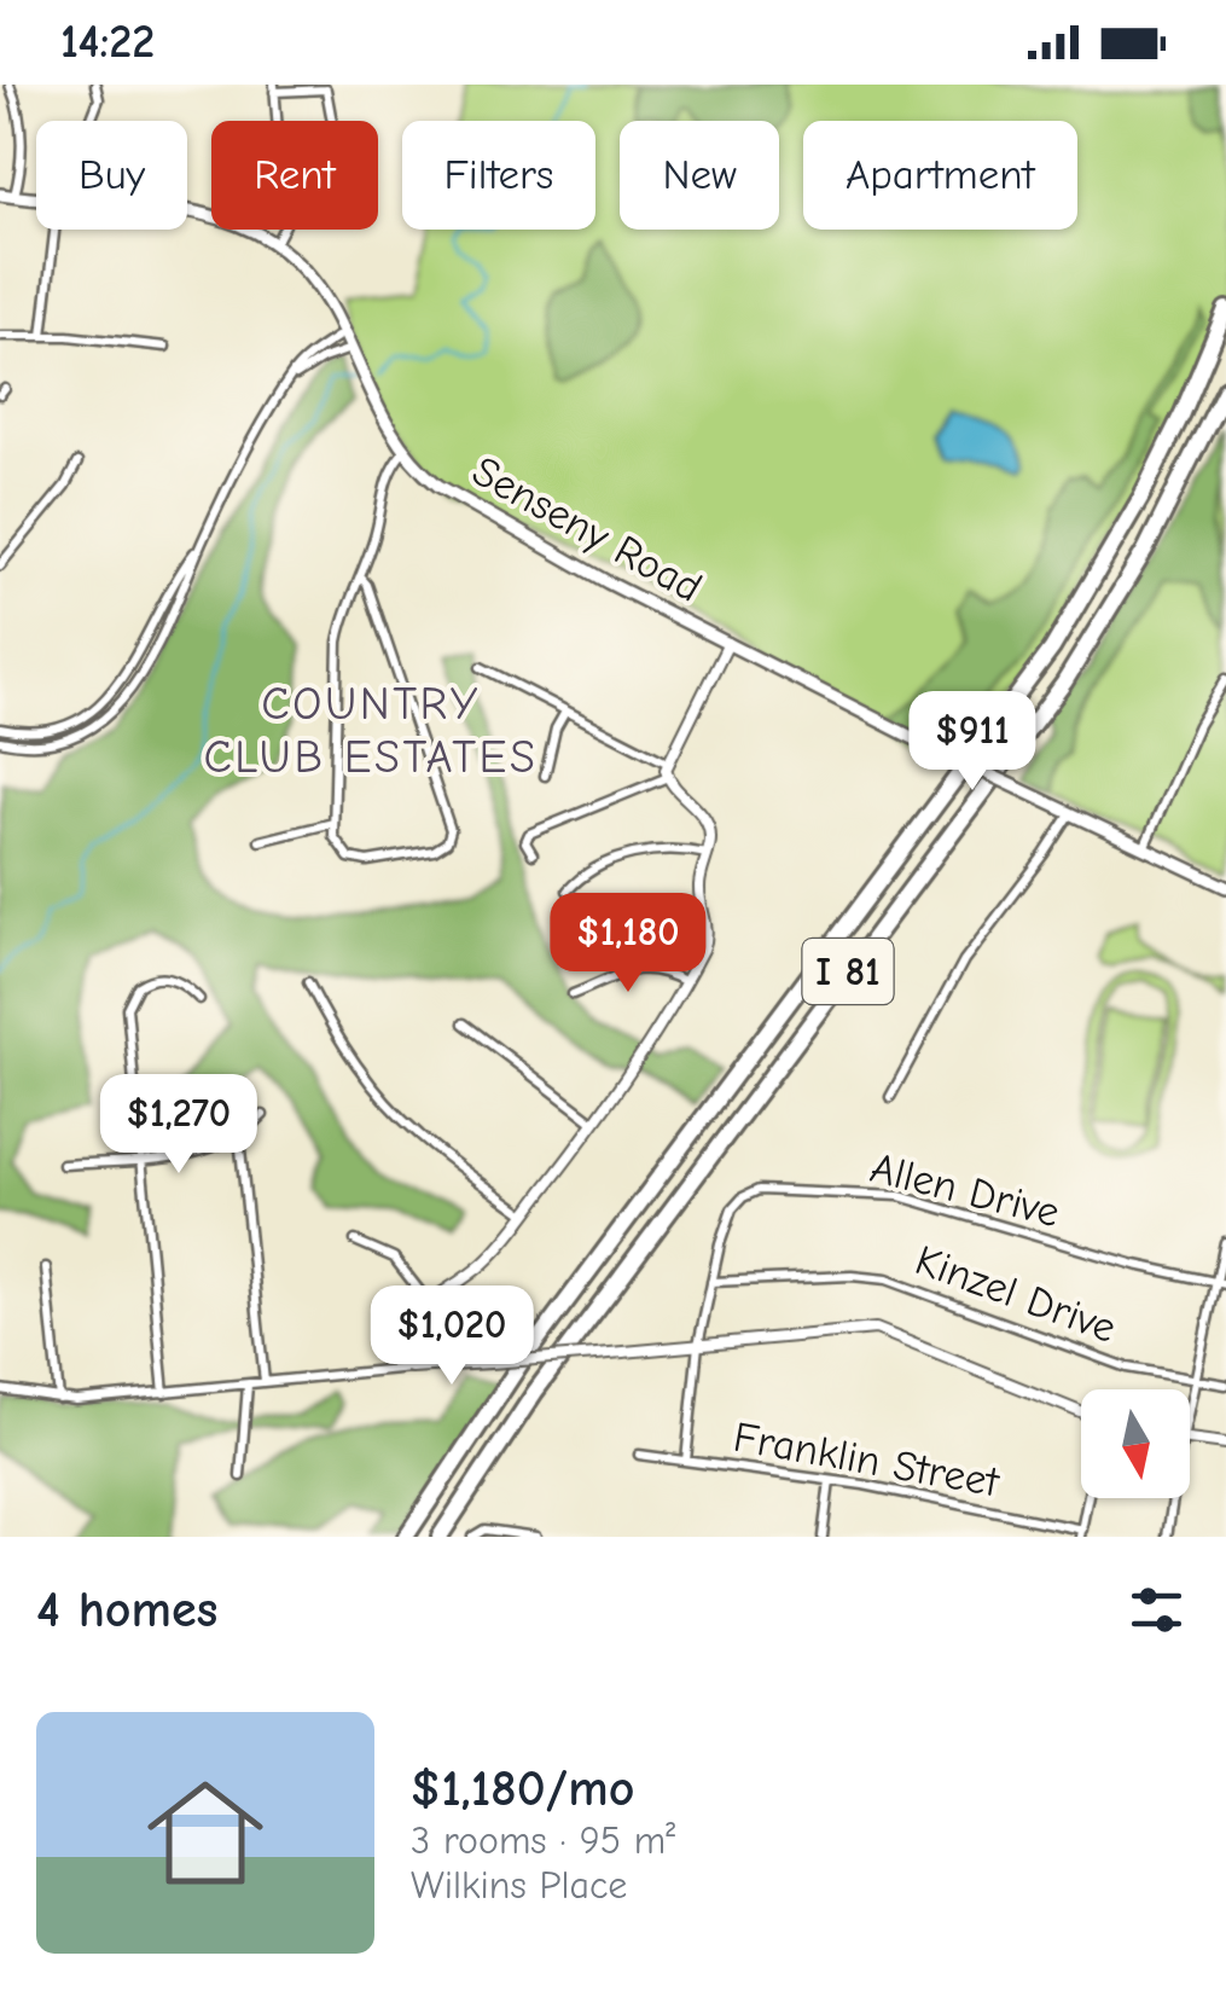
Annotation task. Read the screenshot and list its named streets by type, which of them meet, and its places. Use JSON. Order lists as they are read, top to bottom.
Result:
{
  "streets": {
    "highway": ["I 81"],
    "main road": ["Senseny Road"],
    "street": ["Allen Drive", "Kinzel Drive", "Franklin Street"]
  },
  "crossings": [
    ["Allen Drive", "Kinzel Drive"],
    ["Allen Drive", "Franklin Street"]
  ],
  "districts": ["COUNTRY CLUB ESTATES"],
  "north": "bottom",
  "page": {
    "status": "14:22",
    "chip": [
      "Buy",
      "Rent",
      "Filters",
      "New",
      "Apartment"
    ],
    "price": [
      "$911",
      "$1,180",
      "$1,270",
      "$1,020"
    ],
    "heading": "4 homes",
    "list": [
      {
        "name": "$1,180/mo",
        "note": "3 rooms · 95 m² · Wilkins Place"
      }
    ]
  }
}
